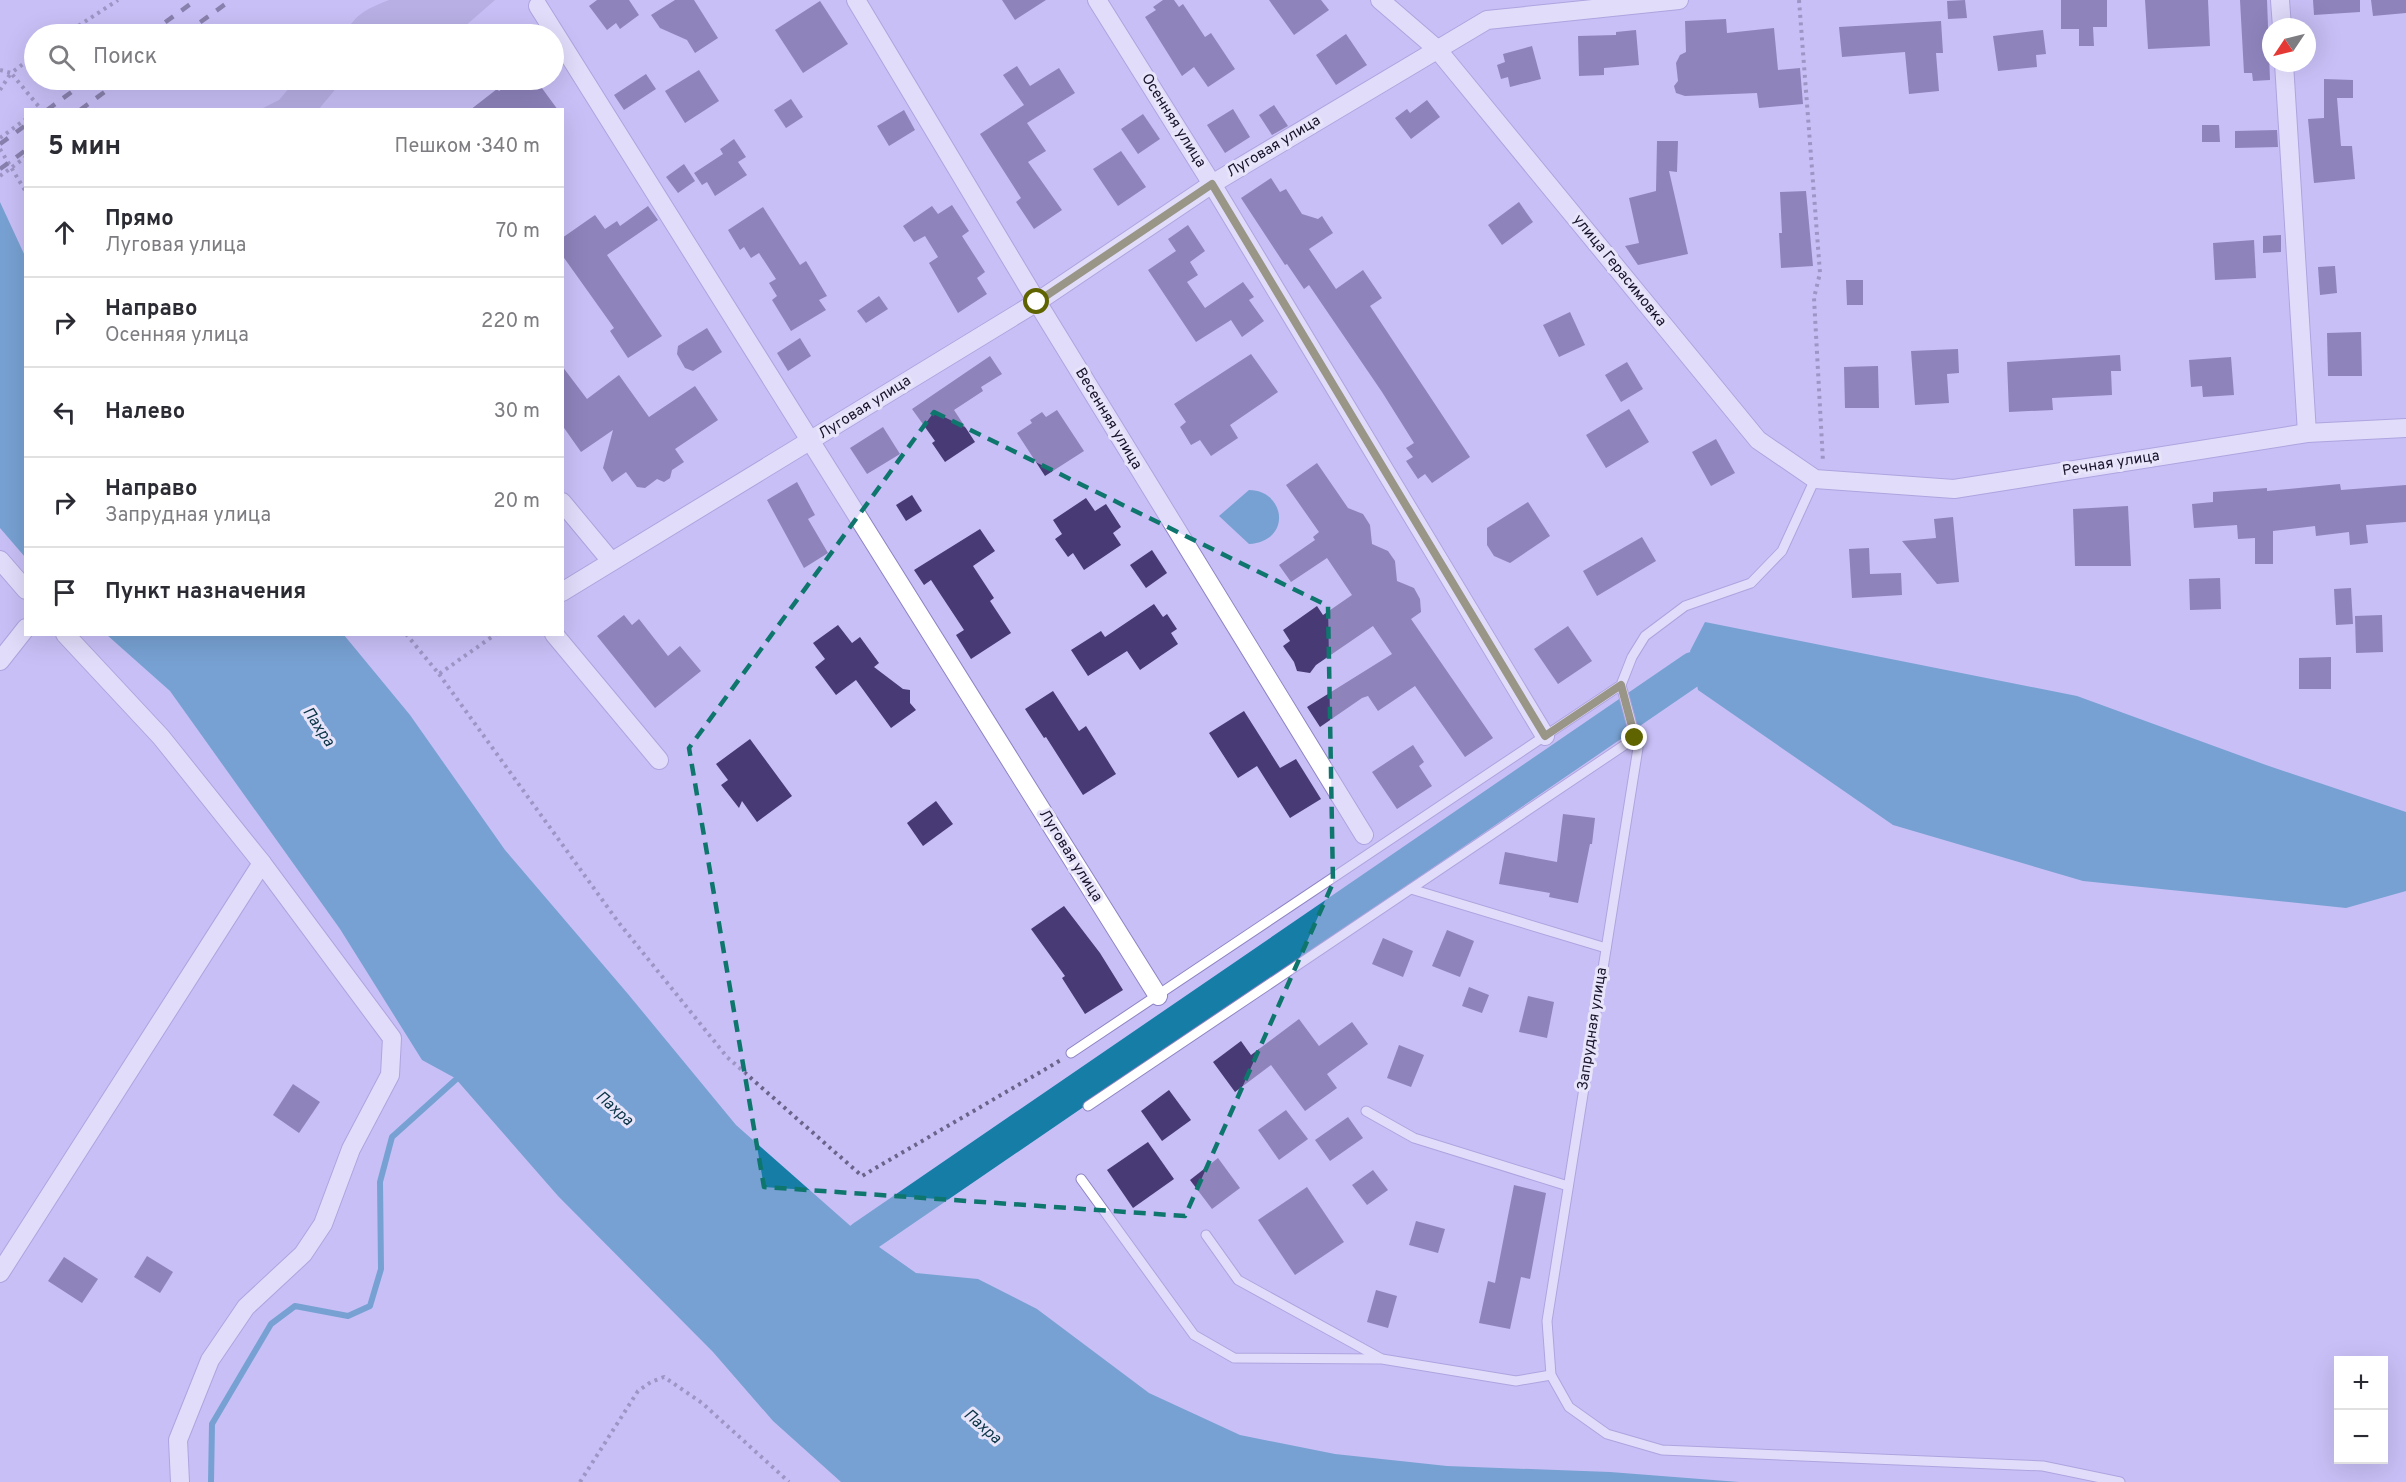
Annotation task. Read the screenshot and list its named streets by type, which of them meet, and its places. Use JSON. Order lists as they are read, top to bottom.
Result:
{
  "streets": {
    "street": [
      "Осенняя улица",
      "Луговая улица",
      "улица Герасимовка",
      "Весенняя улица",
      "Речная улица"
    ],
    "lane": ["Запрудная улица"]
  },
  "crossings": [
    ["Осенняя улица", "Луговая улица"],
    ["Луговая улица", "улица Герасимовка"],
    ["Луговая улица", "Весенняя улица"],
    ["улица Герасимовка", "Речная улица"]
  ],
  "water": ["Пахра"],
  "north": "bottom left",
  "page": {
    "search": "Поиск",
    "heading": ["5 мин", "Пешком · 340 m"],
    "list": [
      ["Прямо", "Луговая улица", "70 m"],
      ["Направо", "Осенняя улица", "220 m"],
      ["Налево", "30 m"],
      ["Направо", "Запрудная улица", "20 m"],
      "Пункт назначения"
    ],
    "map_buttons": ["+", "−"]
  }
}
